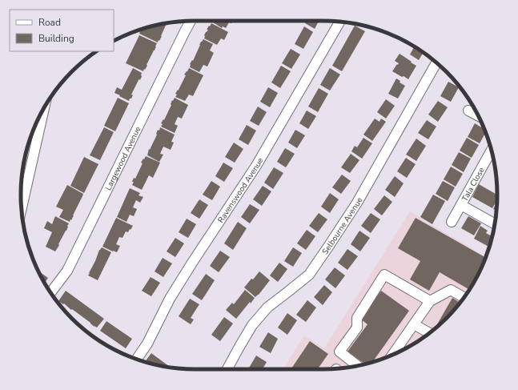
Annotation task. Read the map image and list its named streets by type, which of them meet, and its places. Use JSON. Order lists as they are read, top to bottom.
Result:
{
  "streets": {
    "street": [
      "Largewood Avenue",
      "Tala Close",
      "Ravenswood Avenue",
      "Selbourne Avenue"
    ]
  },
  "legend": ["Road", "Building"]
}
